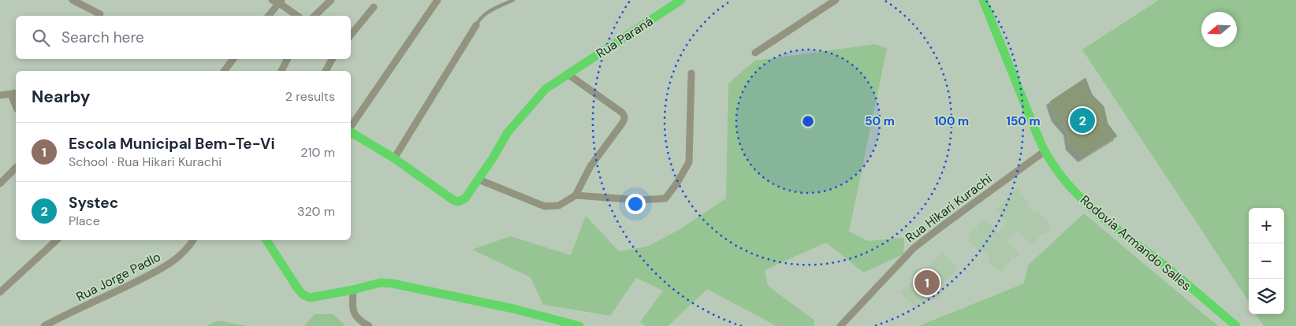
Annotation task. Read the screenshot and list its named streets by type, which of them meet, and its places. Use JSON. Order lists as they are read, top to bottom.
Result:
{
  "streets": {
    "street": [
      "Rua Paraná",
      "Rua Hikari Kurachi",
      "Rodovia Armando Salles",
      "Rua Jorge Padlo"
    ]
  },
  "crossings": [
    ["Rua Hikari Kurachi", "Rodovia Armando Salles"]
  ],
  "north": "left",
  "page": {
    "search": "Search here",
    "heading": ["Nearby", "2 results"],
    "pins": ["2", "1"],
    "list": [
      {
        "mark": "1",
        "name": "Escola Municipal Bem-Te-Vi",
        "note": "School · Rua Hikari Kurachi",
        "value": "210 m"
      },
      {
        "mark": "2",
        "name": "Systec",
        "note": "Place",
        "value": "320 m"
      }
    ],
    "map_buttons": ["+", "−"]
  },
  "rings": ["50 m", "100 m", "150 m"]
}
